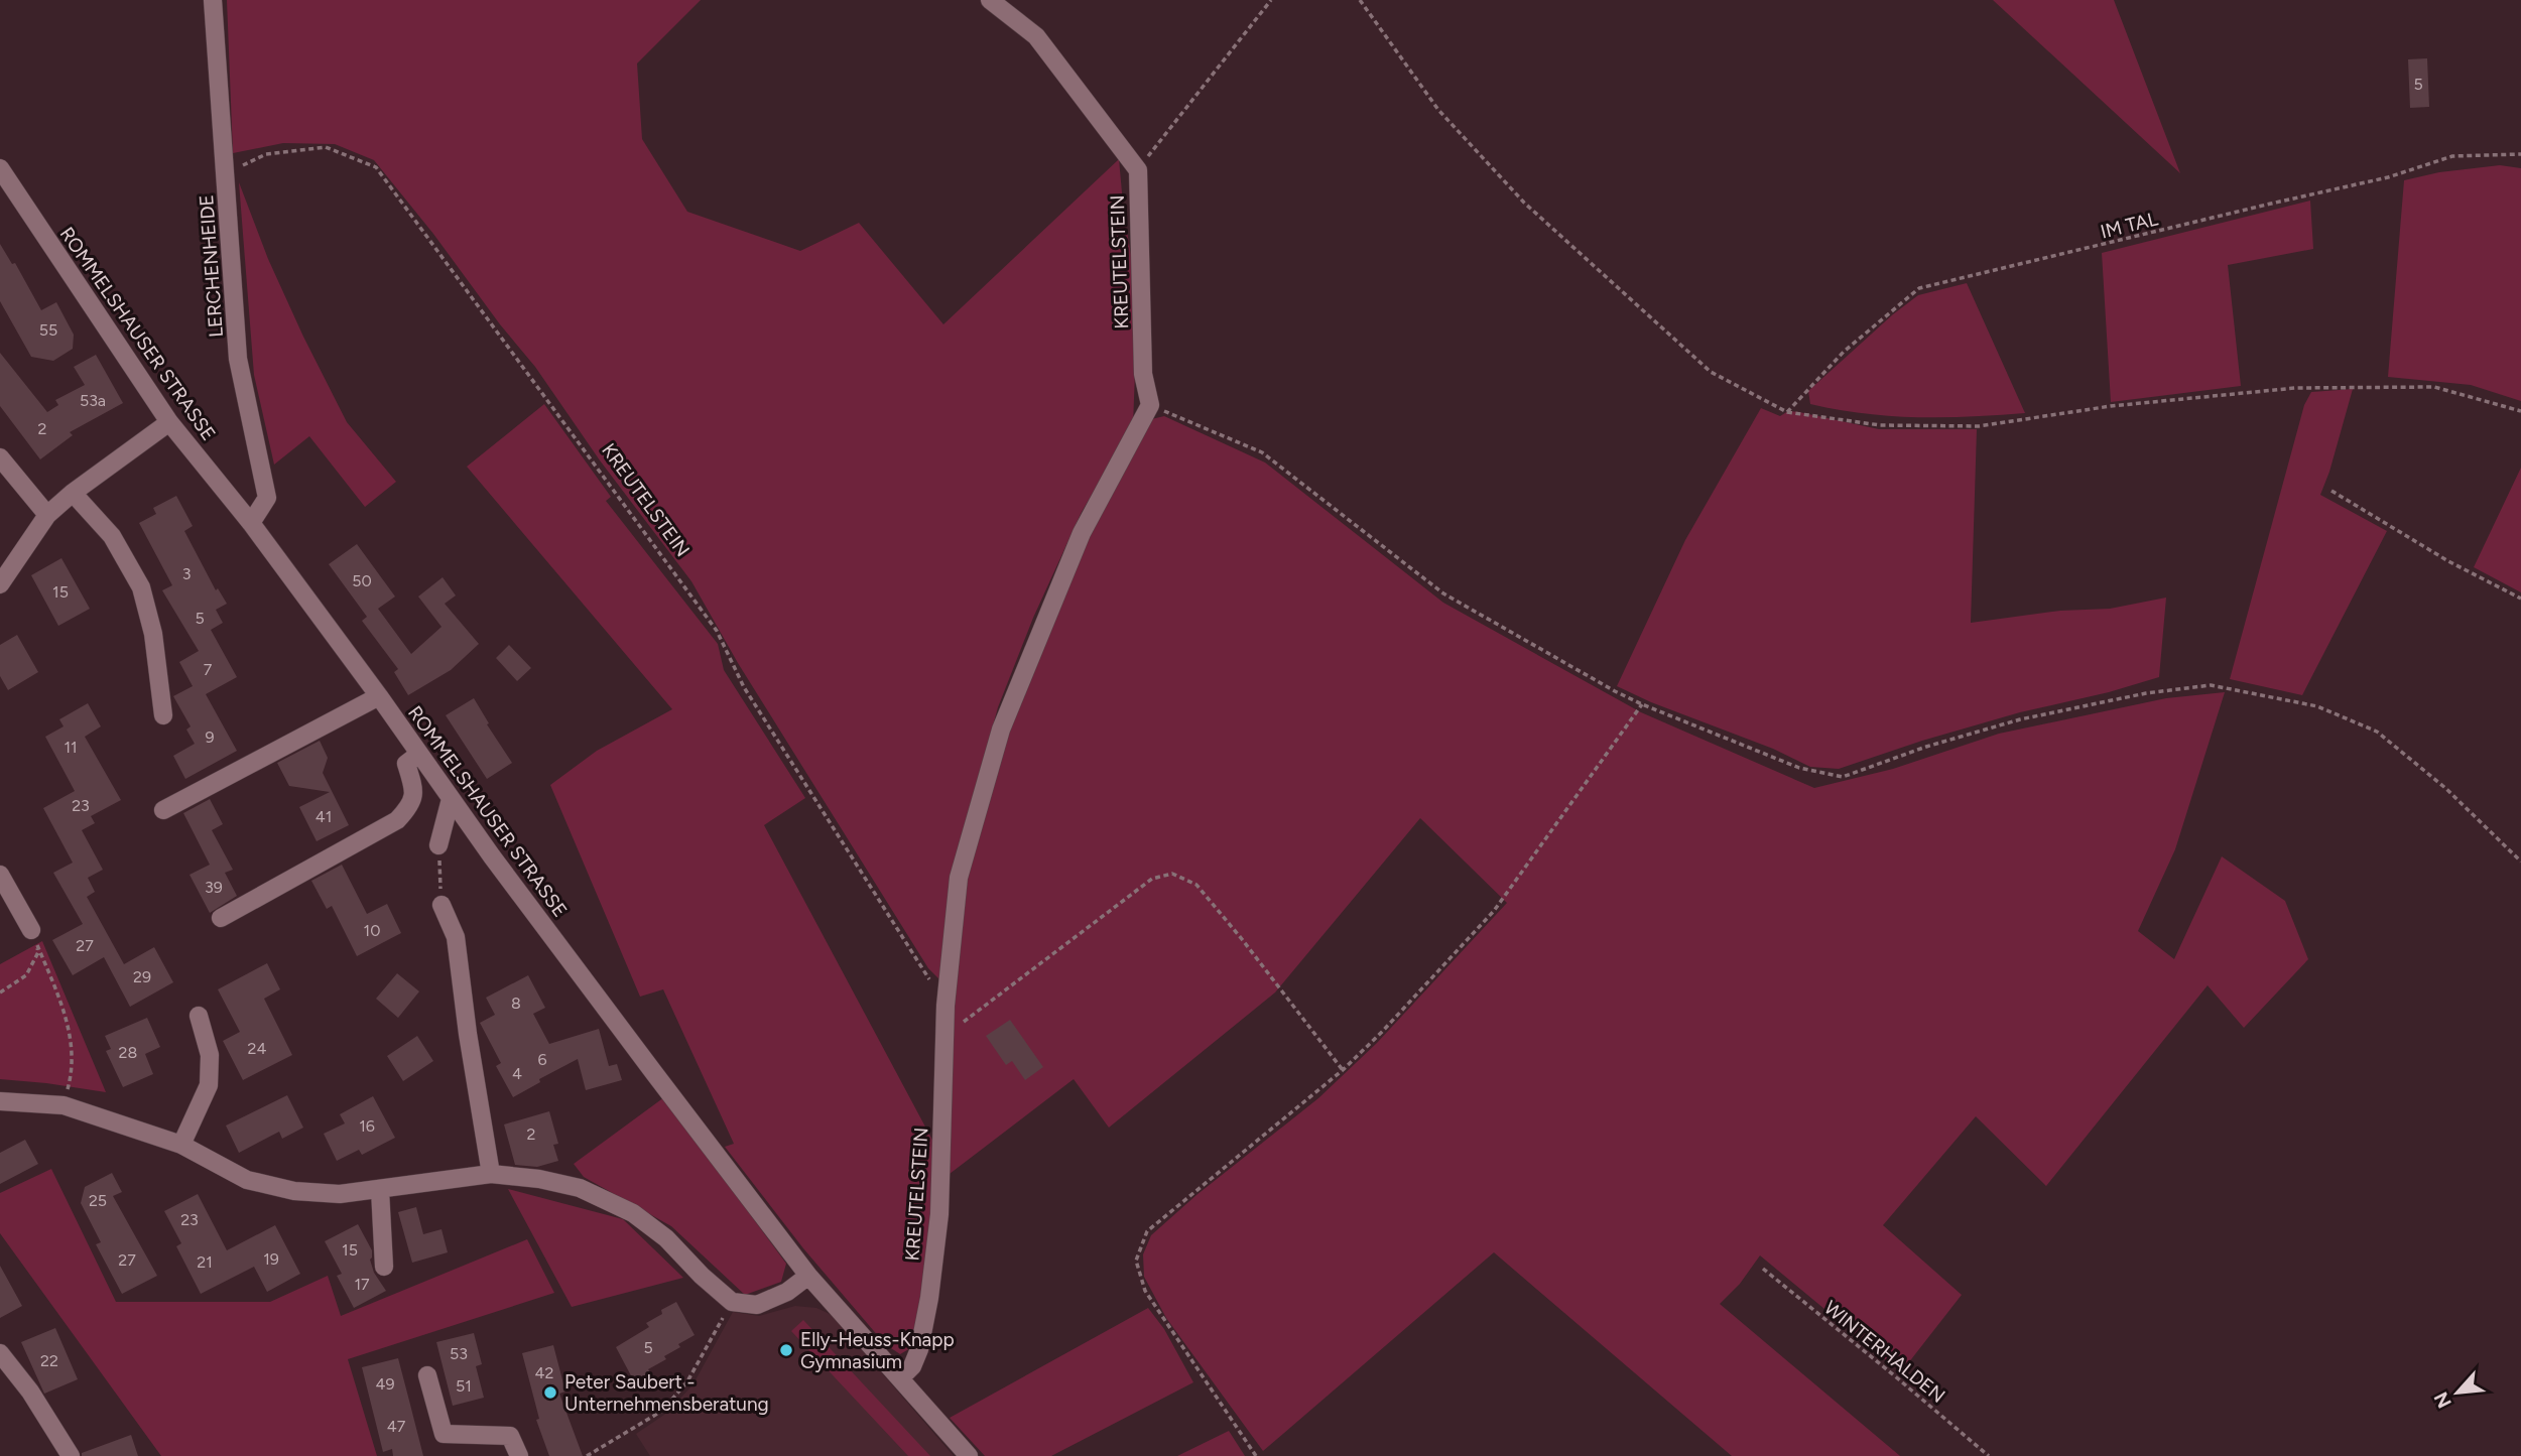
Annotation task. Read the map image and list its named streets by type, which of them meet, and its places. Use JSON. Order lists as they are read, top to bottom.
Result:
{
  "streets": {
    "street": ["KREUTELSTEIN", "LERCHENHEIDE", "ROMMELSHAUSER STRASSE"],
    "path": ["IM TAL", "WINTERHALDEN"]
  },
  "crossings": [
    ["KREUTELSTEIN", "LERCHENHEIDE"],
    ["KREUTELSTEIN", "ROMMELSHAUSER STRASSE"],
    ["LERCHENHEIDE", "ROMMELSHAUSER STRASSE"]
  ],
  "places": ["Elly-Heuss-Knapp Gymnasium", "Peter Saubert - Unternehmensberatung"],
  "house_numbers": [
    "5",
    "55",
    "53a",
    "2",
    "3",
    "50",
    "15",
    "5",
    "7",
    "9",
    "11",
    "23",
    "41",
    "39",
    "10",
    "27",
    "29",
    "8",
    "24",
    "28",
    "6",
    "4",
    "16",
    "2",
    "25",
    "23",
    "15",
    "19",
    "27",
    "21",
    "17",
    "5",
    "53",
    "22",
    "42",
    "49",
    "51",
    "47"
  ],
  "north": "bottom left"
}
